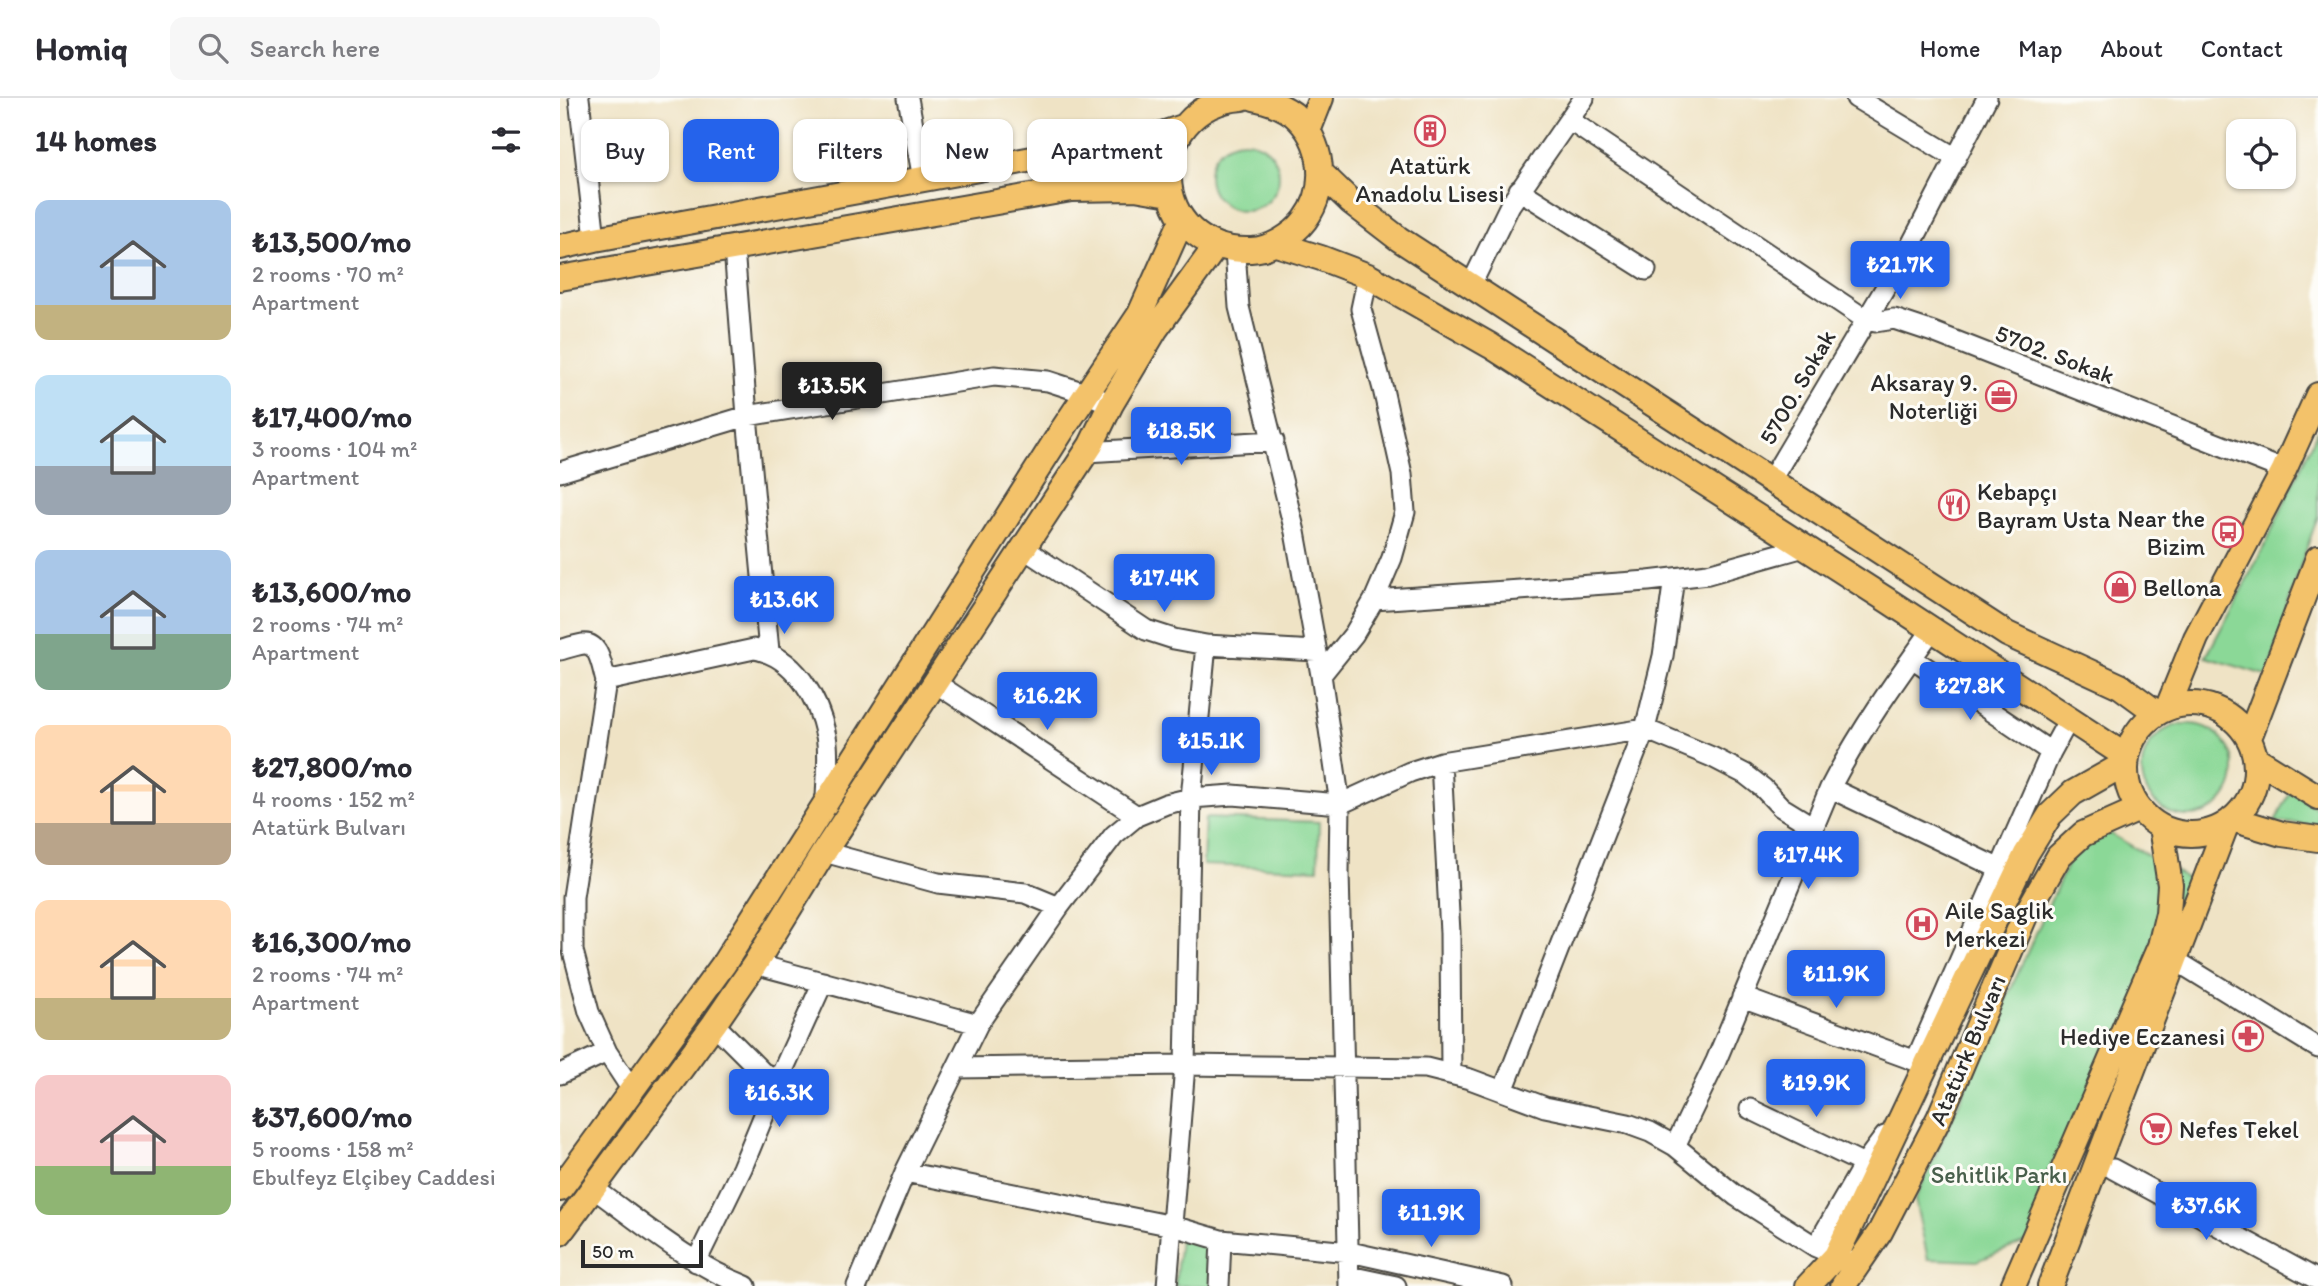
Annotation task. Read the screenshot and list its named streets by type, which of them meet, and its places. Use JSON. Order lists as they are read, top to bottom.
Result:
{
  "streets": {
    "main road": ["Atatürk Bulvarı"],
    "street": ["5702. Sokak", "5700. Sokak"]
  },
  "crossings": [
    ["5702. Sokak", "5700. Sokak"]
  ],
  "parks": ["Sehitlik Parkı"],
  "places": {
    "building": ["Atatürk Anadolu Lisesi"],
    "office": ["Aksaray 9. Noterliği"],
    "restaurant": ["Kebapçı Bayram Usta"],
    "bus stop": ["Near the Bizim"],
    "shop": ["Bellona"],
    "hospital": ["Aile Saglik Merkezi"],
    "pharmacy": ["Hediye Eczanesi"],
    "supermarket": ["Nefes Tekel"]
  },
  "scale_bar": "50 m",
  "page": {
    "header": "Homiq",
    "search": "Search here",
    "nav": [
      "Home",
      "Map",
      "About",
      "Contact"
    ],
    "heading": "14 homes",
    "chip": [
      "Buy",
      "Rent",
      "Filters",
      "New",
      "Apartment"
    ],
    "list": [
      {
        "name": "₺13,500/mo",
        "note": "2 rooms · 70 m² · Apartment"
      },
      {
        "name": "₺17,400/mo",
        "note": "3 rooms · 104 m² · Apartment"
      },
      {
        "name": "₺13,600/mo",
        "note": "2 rooms · 74 m² · Apartment"
      },
      {
        "name": "₺27,800/mo",
        "note": "4 rooms · 152 m² · Atatürk Bulvarı"
      },
      {
        "name": "₺16,300/mo",
        "note": "2 rooms · 74 m² · Apartment"
      },
      {
        "name": "₺37,600/mo",
        "note": "5 rooms · 158 m² · Ebulfeyz Elçibey Caddesi"
      }
    ],
    "price": [
      "₺21.7K",
      "₺13.5K",
      "₺18.5K",
      "₺17.4K",
      "₺13.6K",
      "₺27.8K",
      "₺16.2K",
      "₺15.1K",
      "₺17.4K",
      "₺11.9K",
      "₺19.9K",
      "₺16.3K",
      "₺37.6K",
      "₺11.9K"
    ],
    "scale": "50 m"
  }
}
